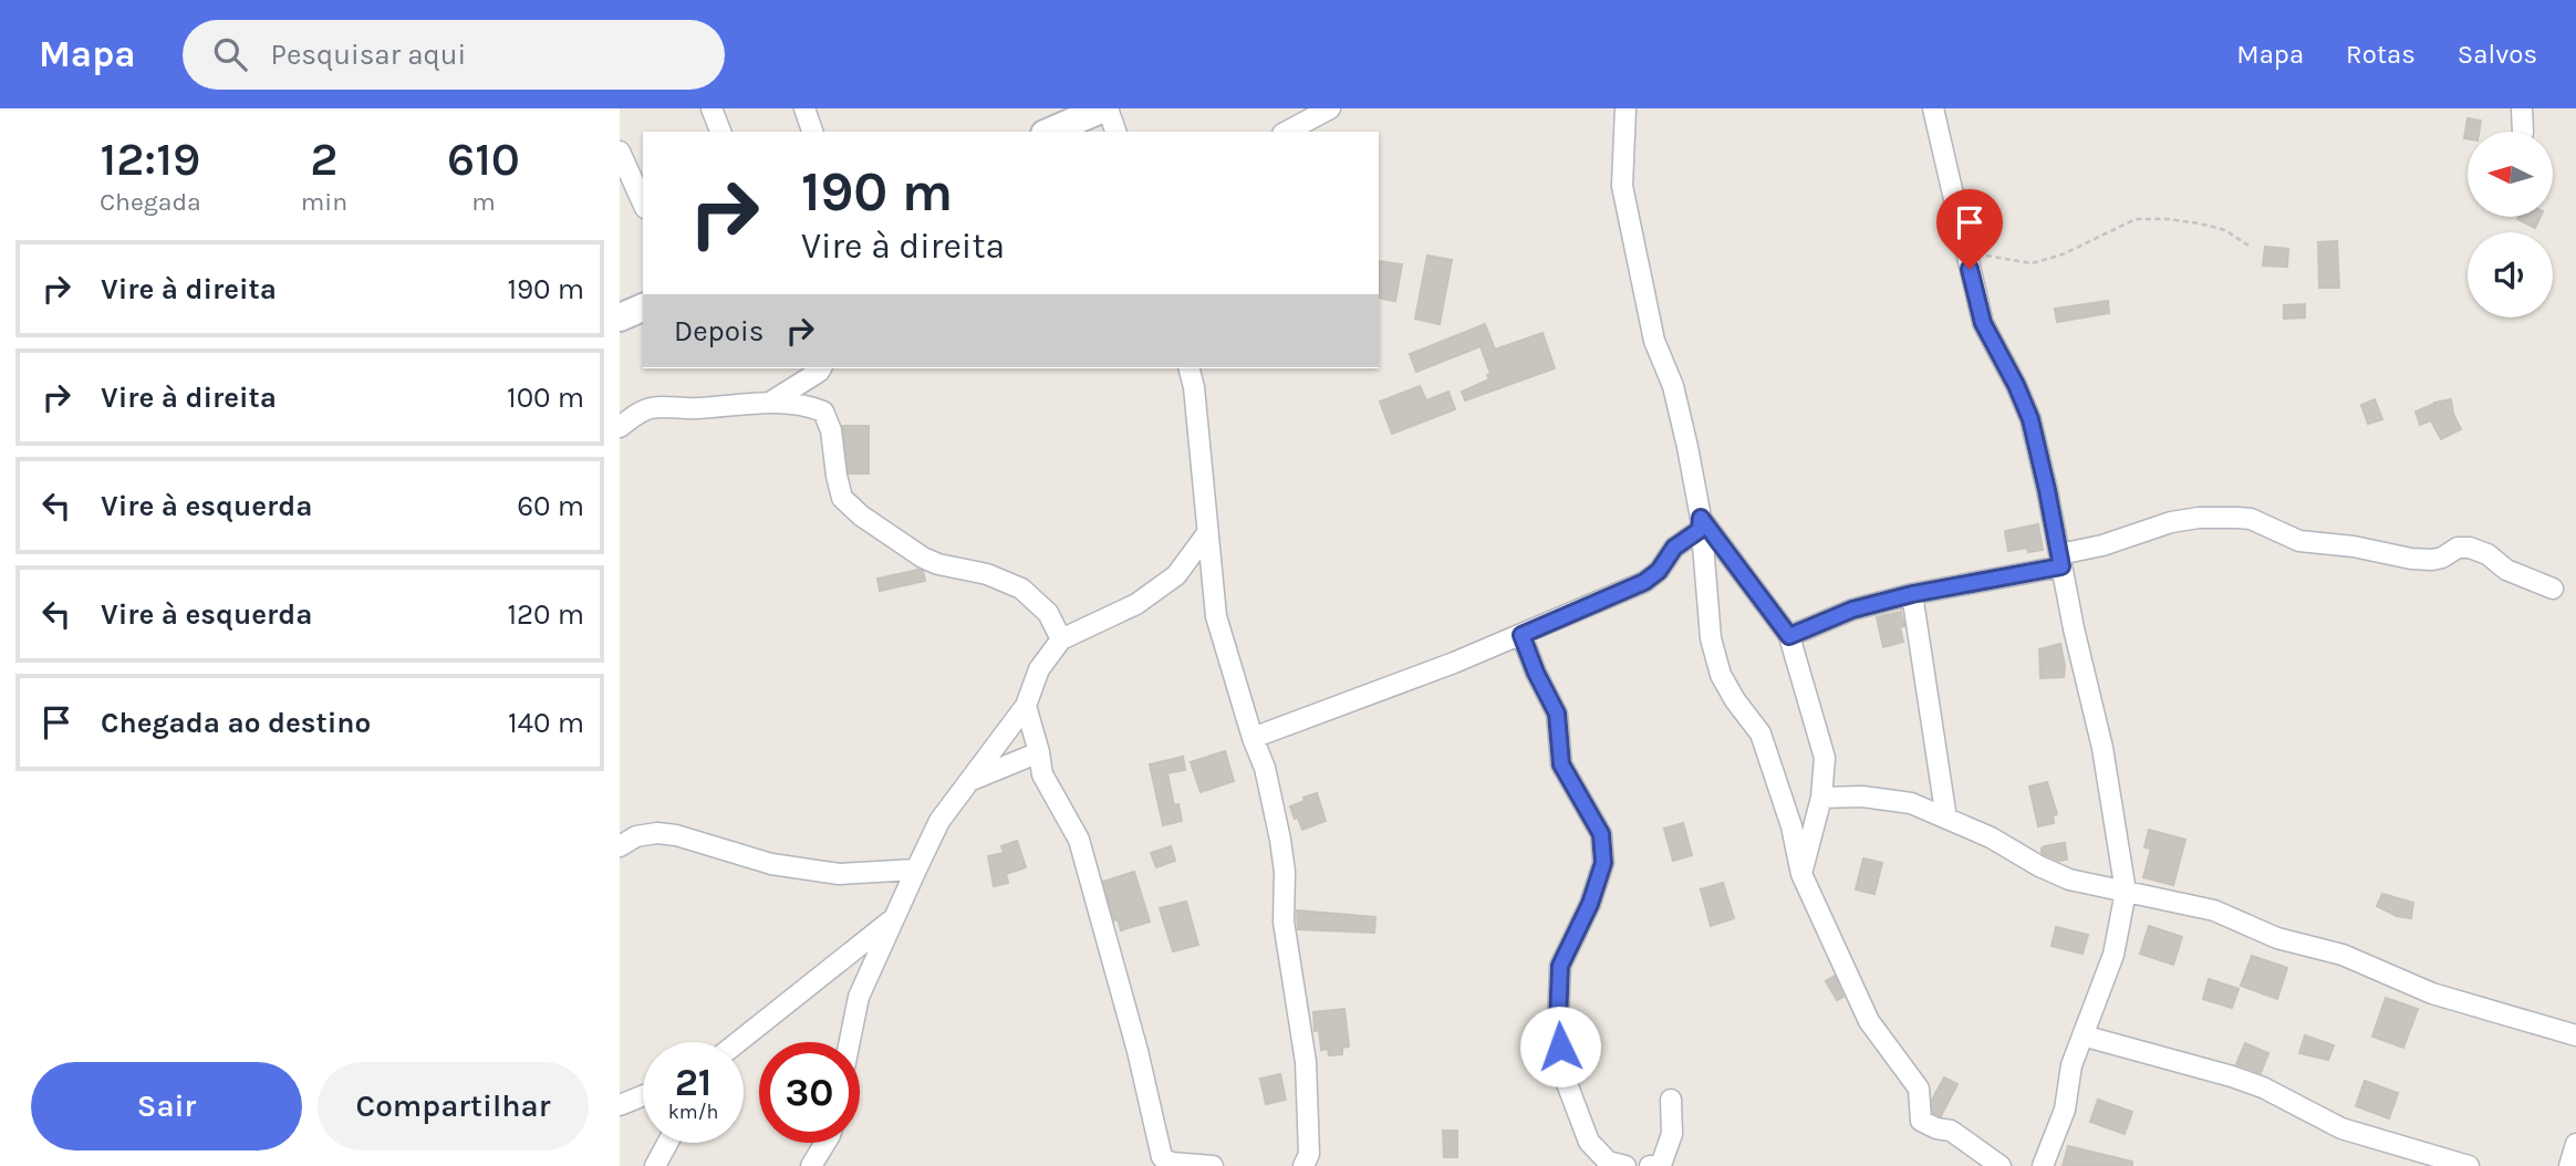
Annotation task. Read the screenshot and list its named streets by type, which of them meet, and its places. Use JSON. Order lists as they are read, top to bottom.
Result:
{
  "north": "left",
  "page": {
    "header": "Mapa",
    "search": "Pesquisar aqui",
    "nav": ["Mapa", "Rotas", "Salvos"],
    "eta": [
      "12:19",
      "Chegada",
      "2",
      "min",
      "610",
      "m"
    ],
    "turn": ["190 m", "Vire à direita"],
    "list": [
      {
        "name": "Vire à direita",
        "value": "190 m"
      },
      {
        "name": "Vire à direita",
        "value": "100 m"
      },
      {
        "name": "Vire à esquerda",
        "value": "60 m"
      },
      {
        "name": "Vire à esquerda",
        "value": "120 m"
      },
      {
        "name": "Chegada ao destino",
        "value": "140 m"
      }
    ],
    "then": "Depois",
    "speed": "21 km/h",
    "limit": "30",
    "buttons": ["Sair", "Compartilhar"]
  }
}
